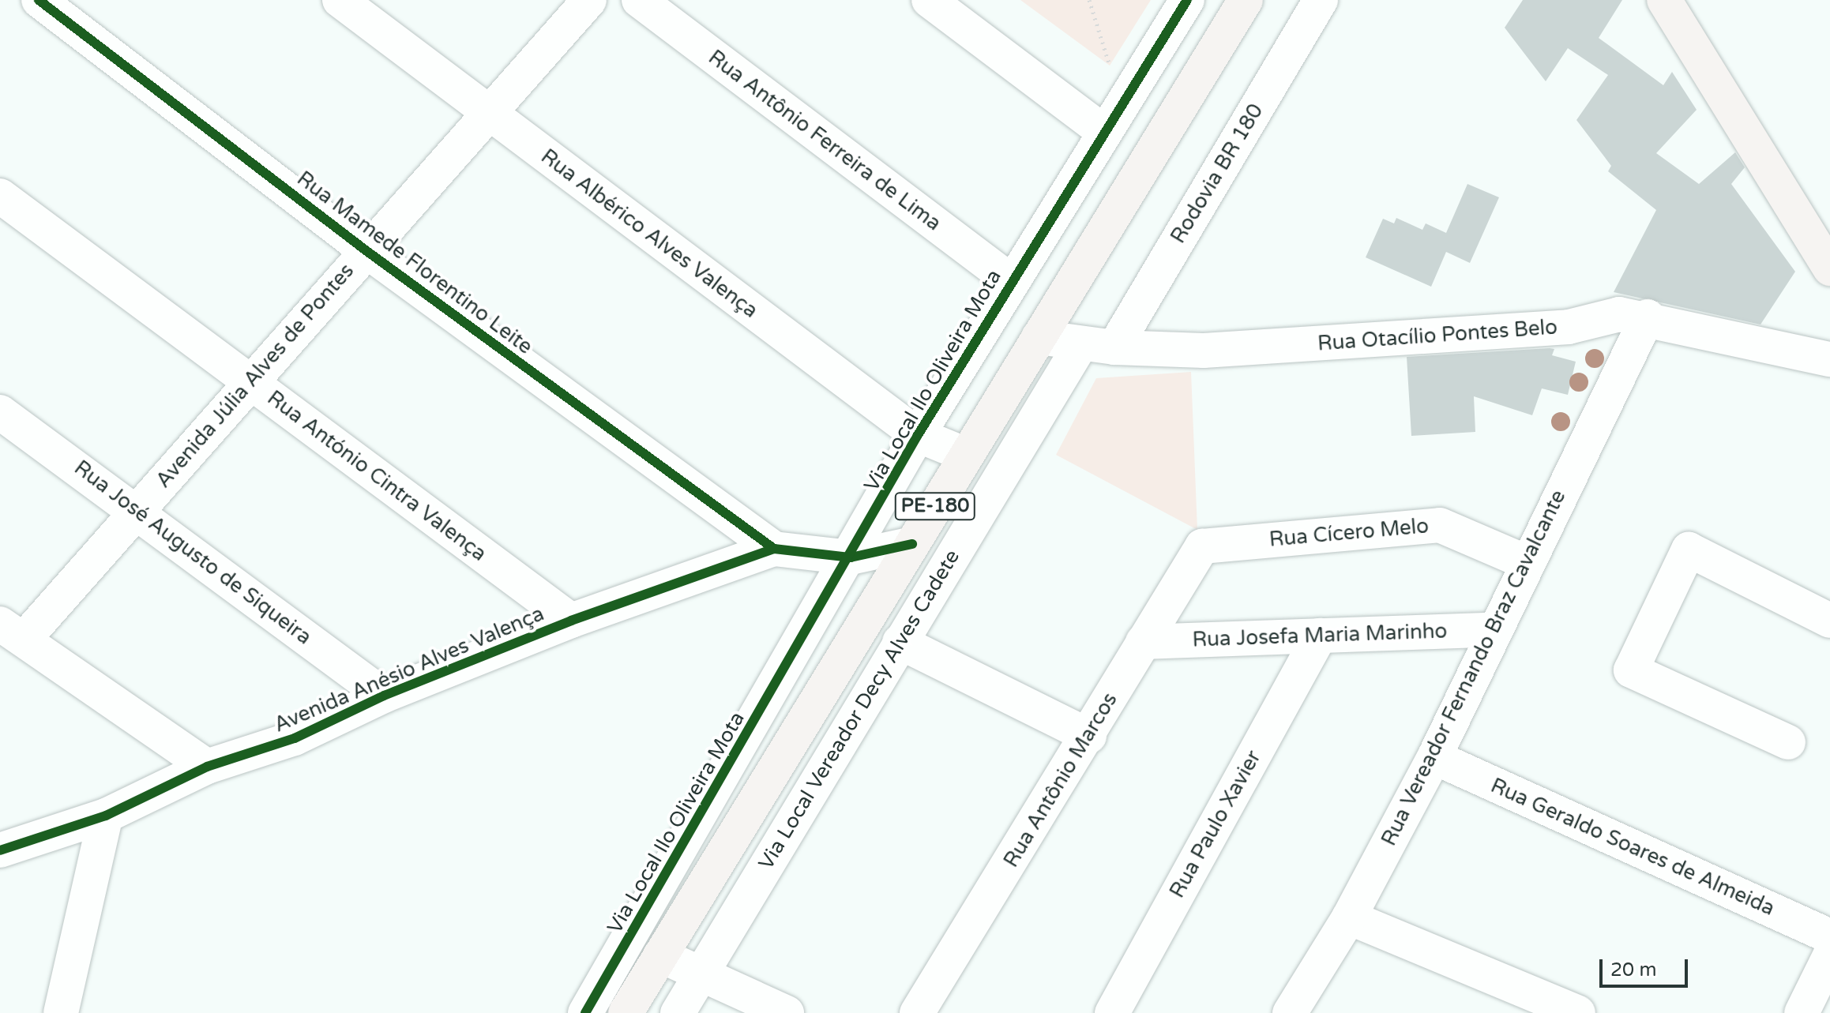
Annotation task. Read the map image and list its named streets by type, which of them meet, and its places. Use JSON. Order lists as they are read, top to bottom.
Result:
{
  "streets": {
    "main road": ["PE-180"],
    "street": [
      "Rua Antônio Ferreira de Lima",
      "Rodovia BR 180",
      "Rua Albérico Alves Valença",
      "Rua Mamede Florentino Leite",
      "Rua Otacílio Pontes Belo",
      "Avenida Júlia Alves de Pontes",
      "Via Local Ilo Oliveira Mota",
      "Rua António Cintra Valença",
      "Rua Cícero Melo",
      "Rua José Augusto de Siqueira",
      "Rua Josefa Maria Marinho",
      "Rua Vereador Fernando Braz Cavalcante",
      "Avenida Anésio Alves Valença",
      "Via Local Vereador Decy Alves Cadete",
      "Rua Antônio Marcos",
      "Rua Paulo Xavier",
      "Rua Geraldo Soares de Almeida"
    ]
  },
  "crossings": [
    ["Rua Antônio Ferreira de Lima", "Via Local Ilo Oliveira Mota"],
    ["Rodovia BR 180", "Rua Otacílio Pontes Belo"],
    ["Rodovia BR 180", "Via Local Vereador Decy Alves Cadete"],
    ["Rua Albérico Alves Valença", "Avenida Júlia Alves de Pontes"],
    ["Rua Albérico Alves Valença", "Via Local Ilo Oliveira Mota"],
    ["Rua Albérico Alves Valença", "PE-180"],
    ["Rua Mamede Florentino Leite", "Avenida Júlia Alves de Pontes"],
    ["Rua Mamede Florentino Leite", "Avenida Anésio Alves Valença"],
    ["Rua Otacílio Pontes Belo", "PE-180"],
    ["Rua Otacílio Pontes Belo", "Rua Vereador Fernando Braz Cavalcante"],
    ["Rua Otacílio Pontes Belo", "Via Local Vereador Decy Alves Cadete"],
    ["Avenida Júlia Alves de Pontes", "Rua António Cintra Valença"],
    ["Avenida Júlia Alves de Pontes", "Rua José Augusto de Siqueira"],
    ["Via Local Ilo Oliveira Mota", "Avenida Anésio Alves Valença"],
    ["Rua António Cintra Valença", "Avenida Anésio Alves Valença"],
    ["PE-180", "Avenida Anésio Alves Valença"],
    ["Rua Cícero Melo", "Rua Vereador Fernando Braz Cavalcante"],
    ["Rua Cícero Melo", "Rua Antônio Marcos"],
    ["Rua José Augusto de Siqueira", "Avenida Anésio Alves Valença"],
    ["Rua Josefa Maria Marinho", "Rua Vereador Fernando Braz Cavalcante"],
    ["Rua Josefa Maria Marinho", "Rua Antônio Marcos"],
    ["Rua Josefa Maria Marinho", "Rua Paulo Xavier"],
    ["Rua Vereador Fernando Braz Cavalcante", "Rua Geraldo Soares de Almeida"]
  ],
  "scale_bar": "20 m"
}
